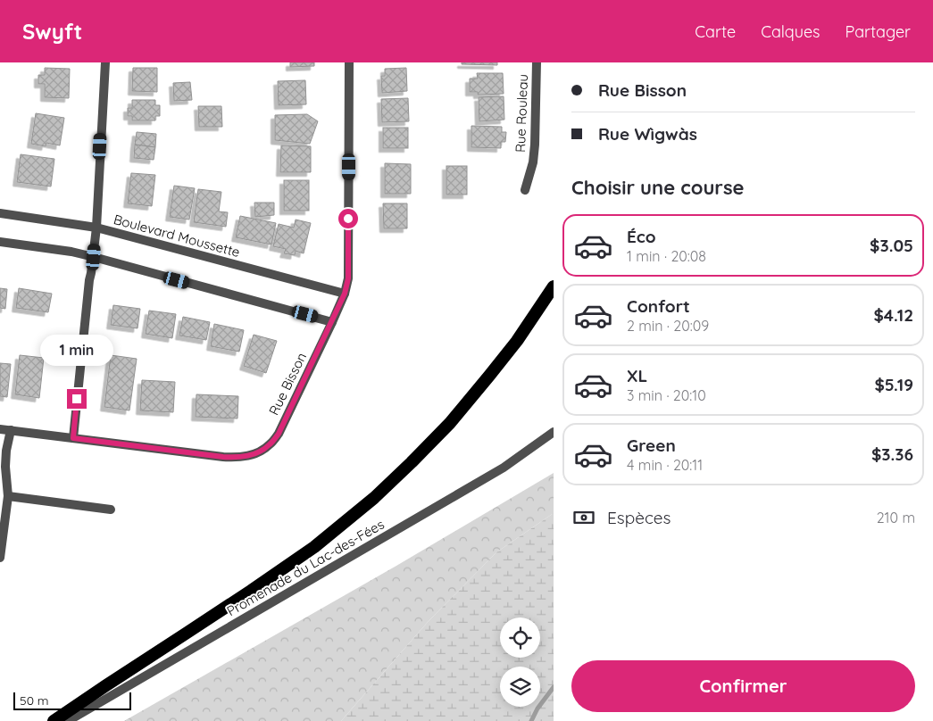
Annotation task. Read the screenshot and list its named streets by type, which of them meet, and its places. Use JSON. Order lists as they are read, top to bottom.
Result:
{
  "streets": {
    "street": [
      "Rue Rouleau",
      "Boulevard Moussette",
      "Rue Bisson",
      "Promenade du Lac-des-Fées"
    ]
  },
  "crossings": [
    ["Boulevard Moussette", "Rue Bisson"]
  ],
  "scale_bar": "50 m",
  "page": {
    "header": "Swyft",
    "nav": ["Carte", "Calques", "Partager"],
    "banner": ["Rue Bisson", "Rue Wìgwàs"],
    "heading": "Choisir une course",
    "list": [
      {
        "name": "Éco",
        "note": "1 min · 20:08",
        "value": "$3.05"
      },
      {
        "name": "Confort",
        "note": "2 min · 20:09",
        "value": "$4.12"
      },
      {
        "name": "XL",
        "note": "3 min · 20:10",
        "value": "$5.19"
      },
      {
        "name": "Green",
        "note": "4 min · 20:11",
        "value": "$3.36"
      }
    ],
    "bubble": "1 min",
    "pay": ["Espèces", "210 m"],
    "buttons": "Confirmer",
    "scale": "50 m"
  }
}
